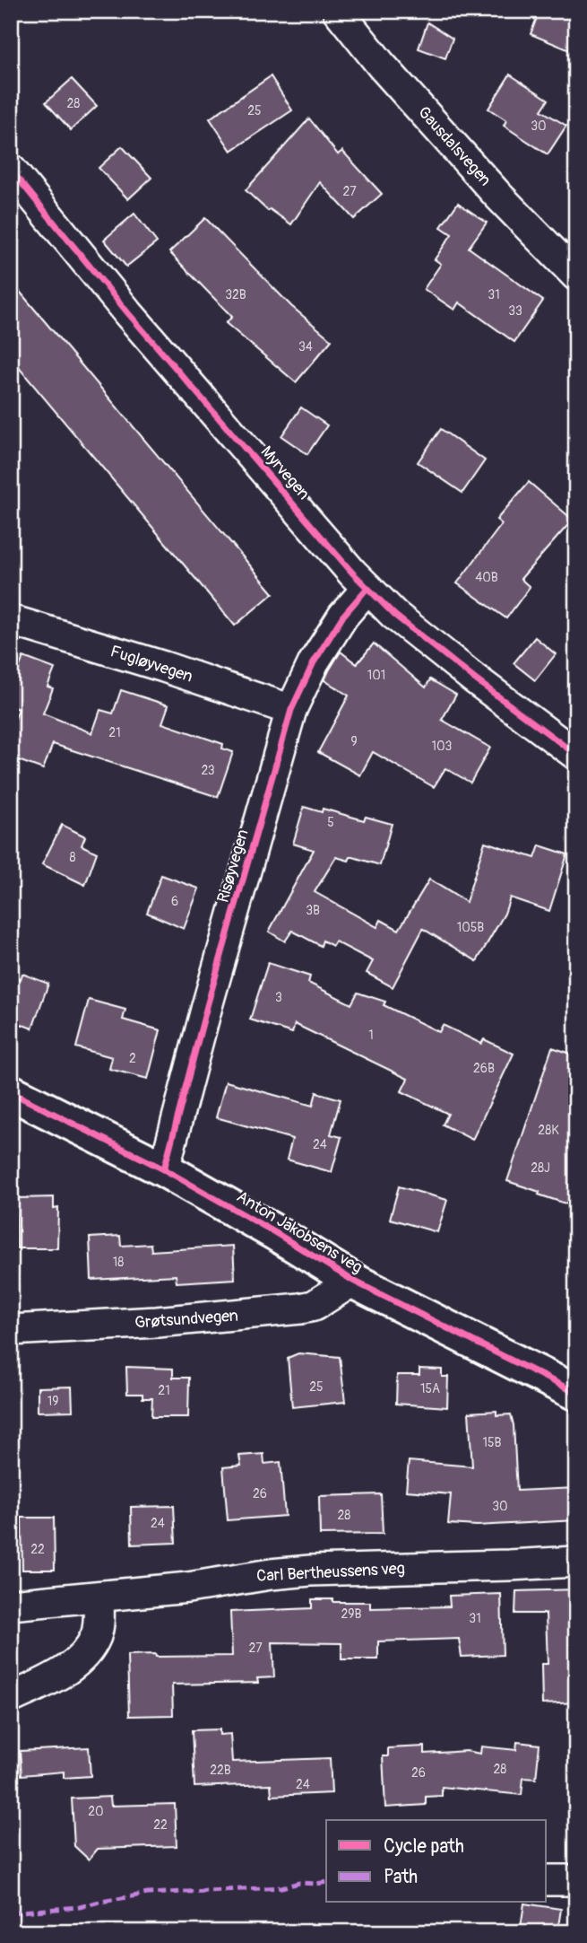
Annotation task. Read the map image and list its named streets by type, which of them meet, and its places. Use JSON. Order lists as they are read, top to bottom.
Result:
{
  "streets": {
    "street": [
      "Gausdalsvegen",
      "Myrvegen",
      "Fugløyvegen",
      "Risøyvegen",
      "Anton Jakobsens veg",
      "Grøtsundvegen",
      "Carl Bertheussens veg"
    ]
  },
  "crossings": [
    ["Myrvegen", "Risøyvegen"],
    ["Fugløyvegen", "Risøyvegen"],
    ["Risøyvegen", "Anton Jakobsens veg"],
    ["Anton Jakobsens veg", "Grøtsundvegen"]
  ],
  "house_numbers": [
    "28",
    "25",
    "30",
    "27",
    "32B",
    "31",
    "33",
    "34",
    "40B",
    "101",
    "21",
    "9",
    "103",
    "23",
    "5",
    "8",
    "6",
    "3B",
    "105B",
    "3",
    "1",
    "2",
    "26B",
    "28K",
    "24",
    "28J",
    "18",
    "25",
    "15A",
    "21",
    "19",
    "15B",
    "26",
    "30",
    "28",
    "24",
    "22",
    "29B",
    "31",
    "27",
    "28",
    "22B",
    "26",
    "24",
    "20",
    "22"
  ],
  "legend": ["Cycle path", "Path"]
}
